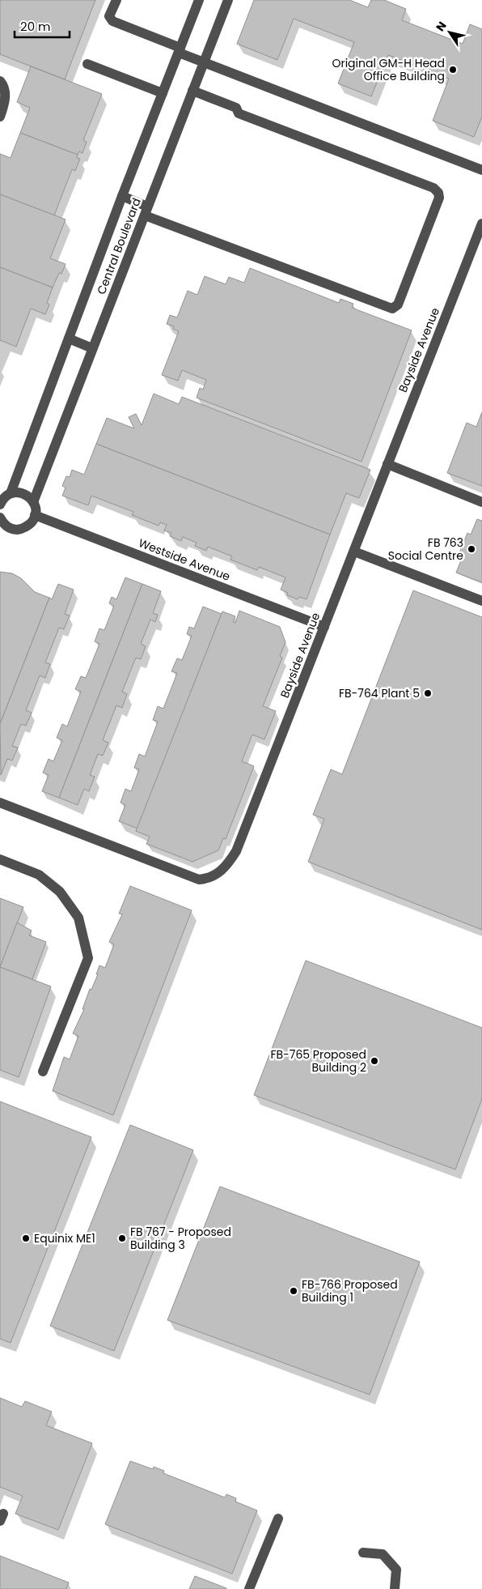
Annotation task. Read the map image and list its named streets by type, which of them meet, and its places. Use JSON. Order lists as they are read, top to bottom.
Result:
{
  "streets": {
    "lane": ["Central Boulevard", "Bayside Avenue", "Westside Avenue"]
  },
  "crossings": [
    ["Bayside Avenue", "Westside Avenue"]
  ],
  "places": [
    "Original GM-H Head Office Building",
    "FB 763 Social Centre",
    "FB-764 Plant 5",
    "FB-765 Proposed Building 2",
    "Equinix ME1",
    "FB 767 - Proposed Building 3",
    "FB-766 Proposed Building 1"
  ],
  "scale_bar": "20 m",
  "north": "top left"
}
